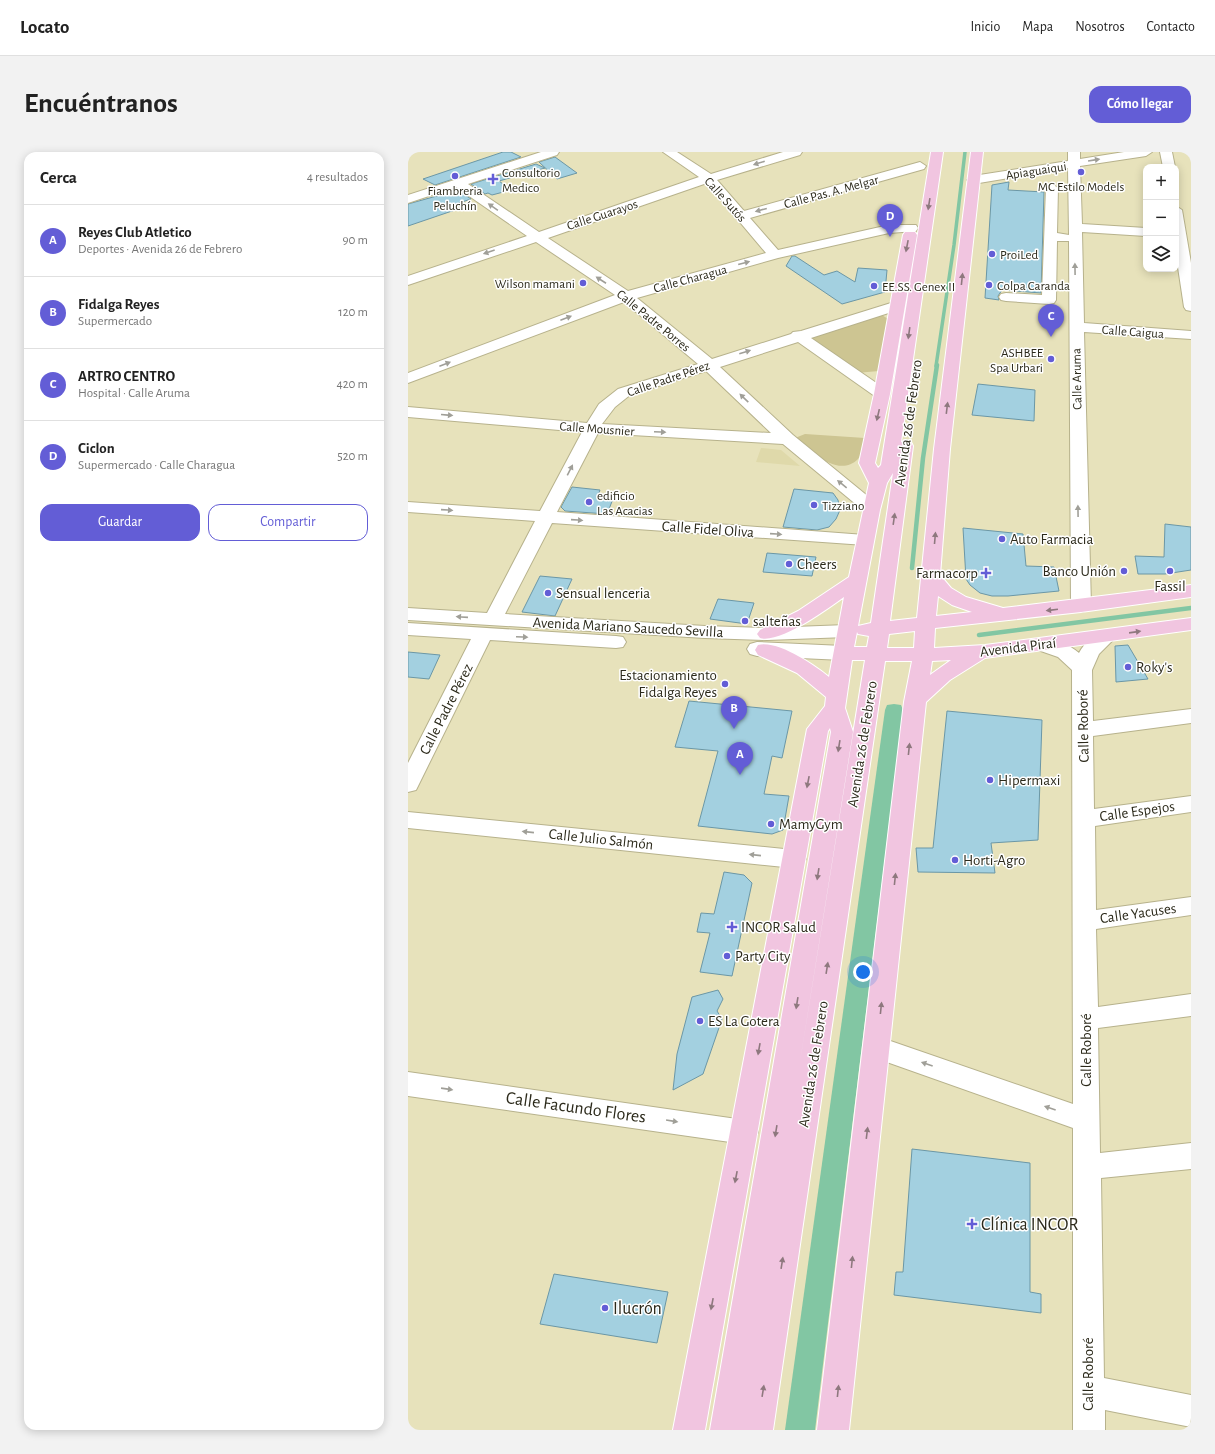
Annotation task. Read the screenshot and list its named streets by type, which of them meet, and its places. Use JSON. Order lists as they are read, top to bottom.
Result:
{
  "streets": {
    "main road": ["Avenida 26 de Febrero", "Avenida Piraí"],
    "street": [
      "Apiaguaiqui",
      "Calle Pas. A. Melgar",
      "Calle Sutós",
      "Calle Guarayos",
      "Calle Charagua",
      "Calle Padre Porres",
      "Calle Caigua",
      "Calle Padre Pérez",
      "Calle Aruma",
      "Calle Mousnier",
      "Calle Fidel Oliva",
      "Avenida Mariano Saucedo Sevilla",
      "Calle Roboré",
      "Calle Espejos",
      "Calle Julio Salmón",
      "Calle Yacuses",
      "Calle Facundo Flores"
    ]
  },
  "crossings": [
    ["Apiaguaiqui", "Calle Aruma"],
    ["Calle Pas. A. Melgar", "Calle Sutós"],
    ["Calle Sutós", "Calle Guarayos"],
    ["Calle Sutós", "Calle Charagua"],
    ["Calle Guarayos", "Calle Padre Porres"],
    ["Calle Charagua", "Calle Padre Porres"],
    ["Calle Charagua", "Avenida 26 de Febrero"],
    ["Calle Padre Porres", "Calle Padre Pérez"],
    ["Calle Padre Porres", "Avenida 26 de Febrero"],
    ["Calle Padre Porres", "Calle Mousnier"],
    ["Calle Caigua", "Calle Aruma"],
    ["Calle Padre Pérez", "Avenida 26 de Febrero"],
    ["Calle Padre Pérez", "Calle Mousnier"],
    ["Calle Padre Pérez", "Calle Fidel Oliva"],
    ["Calle Padre Pérez", "Avenida Mariano Saucedo Sevilla"],
    ["Calle Aruma", "Avenida Piraí"],
    ["Avenida 26 de Febrero", "Calle Fidel Oliva"],
    ["Avenida 26 de Febrero", "Avenida Mariano Saucedo Sevilla"],
    ["Avenida 26 de Febrero", "Avenida Piraí"],
    ["Avenida Mariano Saucedo Sevilla", "Avenida Piraí"],
    ["Avenida Piraí", "Calle Roboré"],
    ["Calle Roboré", "Calle Espejos"],
    ["Calle Roboré", "Calle Yacuses"]
  ],
  "one_way": [
    "Calle Pas. A. Melgar",
    "Calle Padre Porres",
    "Calle Aruma",
    "Calle Mousnier",
    "Calle Fidel Oliva",
    "Calle Julio Salmón",
    "Calle Facundo Flores"
  ],
  "places": {
    "other": [
      "MC Estilo Models",
      "Fiambreria Peluchín",
      "ProiLed",
      "Wilson mamani",
      "Colpa Caranda",
      "EE.SS. Genex II",
      "ASHBEE Spa Urbari",
      "edificio Las Acacias",
      "Tizziano",
      "Auto Farmacia",
      "Cheers",
      "Banco Unión",
      "Fassil",
      "Sensual lenceria",
      "salteñas",
      "Roky's",
      "Estacionamiento Fidalga Reyes",
      "Hipermaxi",
      "MamyGym",
      "Horti-Agro",
      "Party City",
      "ES La Gotera",
      "Ilucrón"
    ],
    "health": [
      "Consultorio Medico",
      "Farmacorp",
      "INCOR Salud",
      "Clínica INCOR"
    ]
  },
  "page": {
    "header": "Locato",
    "nav": [
      "Inicio",
      "Mapa",
      "Nosotros",
      "Contacto"
    ],
    "buttons": [
      "Cómo llegar",
      ["Guardar", "Compartir"]
    ],
    "title": "Encuéntranos",
    "heading": ["Cerca", "4 resultados"],
    "map_buttons": ["+", "−"],
    "list": [
      {
        "mark": "A",
        "name": "Reyes Club Atletico",
        "note": "Deportes · Avenida 26 de Febrero",
        "value": "90 m"
      },
      {
        "mark": "B",
        "name": "Fidalga Reyes",
        "note": "Supermercado",
        "value": "120 m"
      },
      {
        "mark": "C",
        "name": "ARTRO CENTRO",
        "note": "Hospital · Calle Aruma",
        "value": "420 m"
      },
      {
        "mark": "D",
        "name": "Ciclon",
        "note": "Supermercado · Calle Charagua",
        "value": "520 m"
      }
    ],
    "pins": [
      "D",
      "C",
      "B",
      "A"
    ]
  }
}
